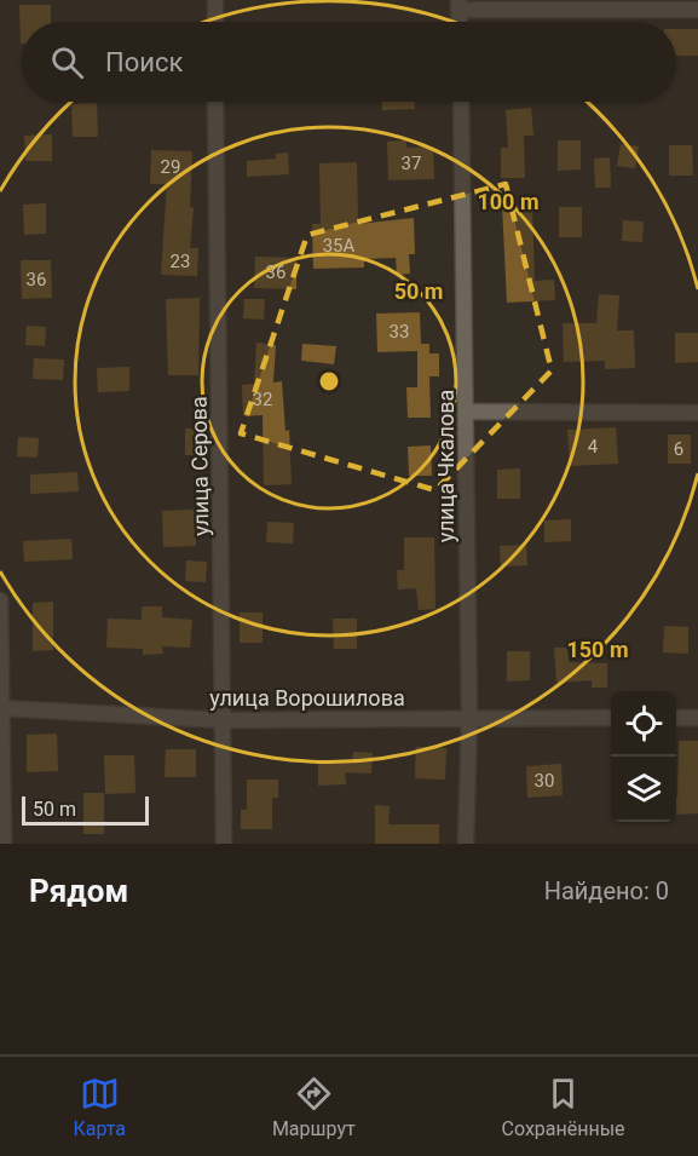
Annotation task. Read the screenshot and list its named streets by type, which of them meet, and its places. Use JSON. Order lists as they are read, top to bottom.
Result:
{
  "streets": {
    "street": ["улица Серова", "улица Чкалова", "улица Ворошилова"]
  },
  "crossings": [
    ["улица Серова", "улица Ворошилова"],
    ["улица Чкалова", "улица Ворошилова"]
  ],
  "house_numbers": [
    "37",
    "29",
    "35А",
    "23",
    "36",
    "36",
    "33",
    "32",
    "4",
    "6",
    "30"
  ],
  "scale_bar": "50 m",
  "page": {
    "search": "Поиск",
    "scale": "50 m",
    "heading": ["Рядом", "Найдено: 0"],
    "nav": ["Карта", "Маршрут", "Сохранённые"]
  },
  "rings": ["100 m", "50 m", "150 m"]
}
